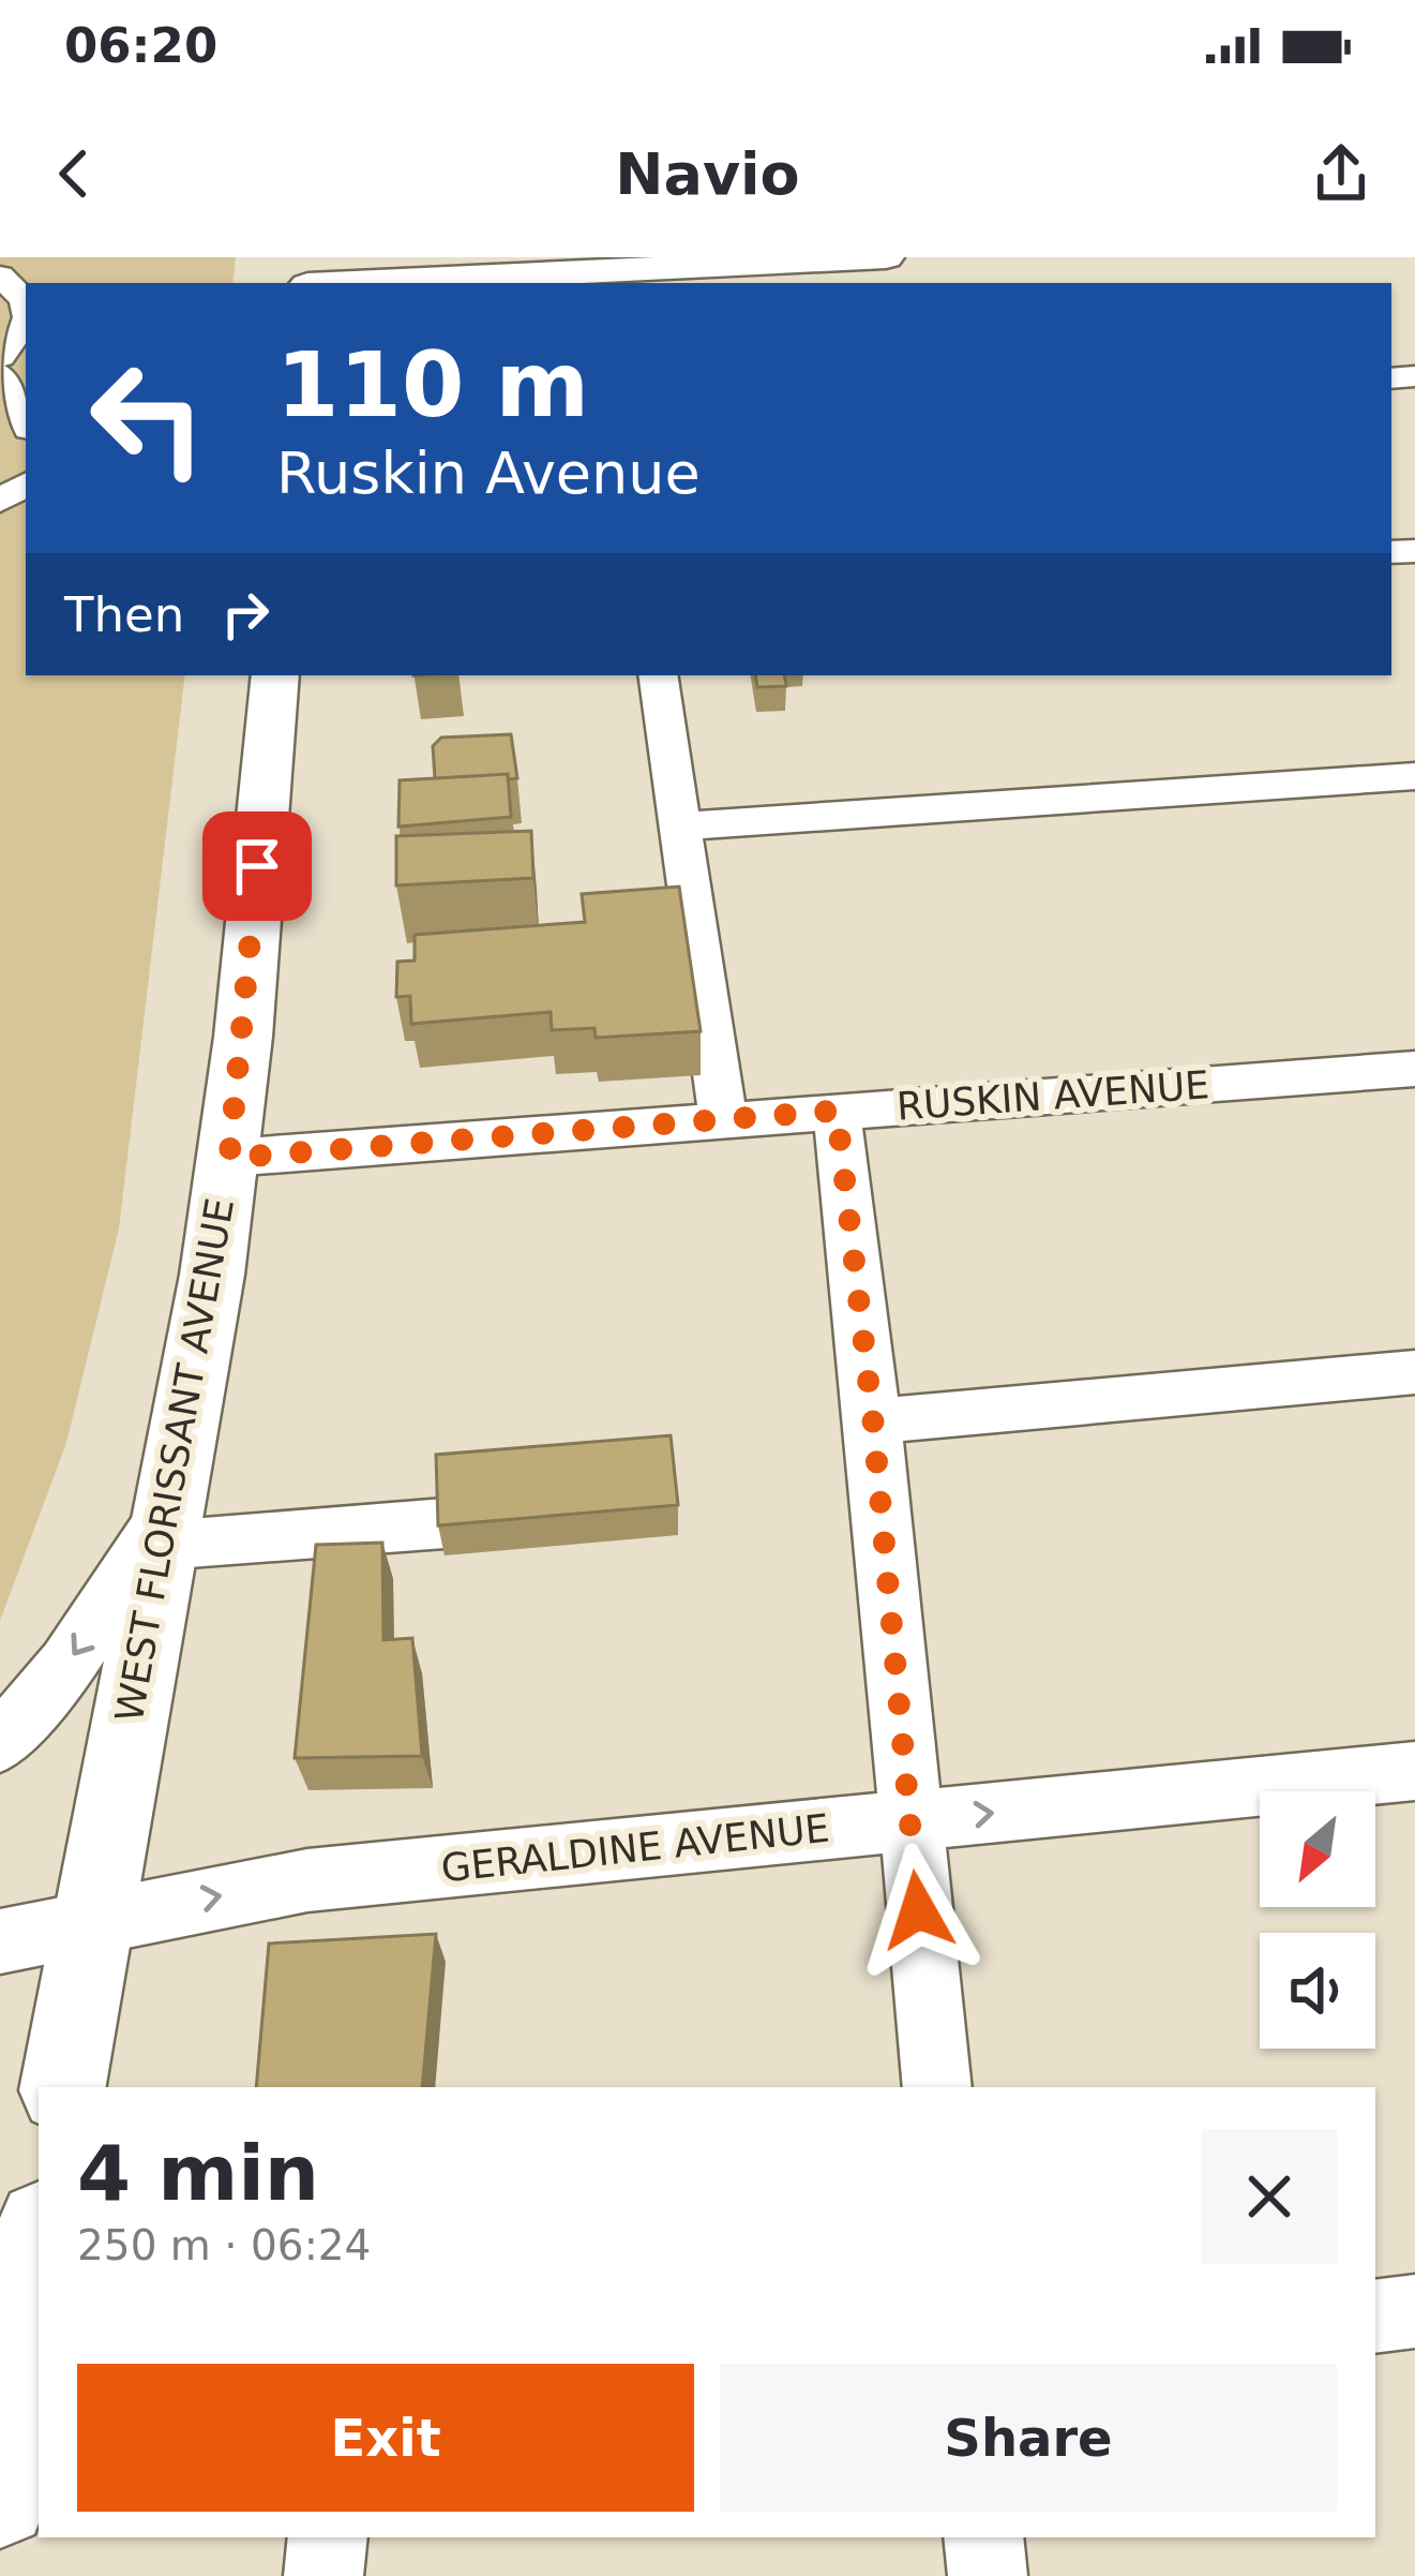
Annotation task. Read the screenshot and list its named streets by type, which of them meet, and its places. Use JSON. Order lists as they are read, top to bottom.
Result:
{
  "streets": {
    "main road": ["WEST FLORISSANT AVENUE"],
    "street": ["RUSKIN AVENUE", "GERALDINE AVENUE"]
  },
  "crossings": [
    ["RUSKIN AVENUE", "WEST FLORISSANT AVENUE"],
    ["WEST FLORISSANT AVENUE", "GERALDINE AVENUE"]
  ],
  "north": "bottom left",
  "page": {
    "status": "06:20",
    "header": "Navio",
    "turn": ["110 m", "Ruskin Avenue"],
    "then": "Then",
    "heading": ["4 min", "250 m · 06:24"],
    "buttons": ["Exit", "Share"]
  }
}
